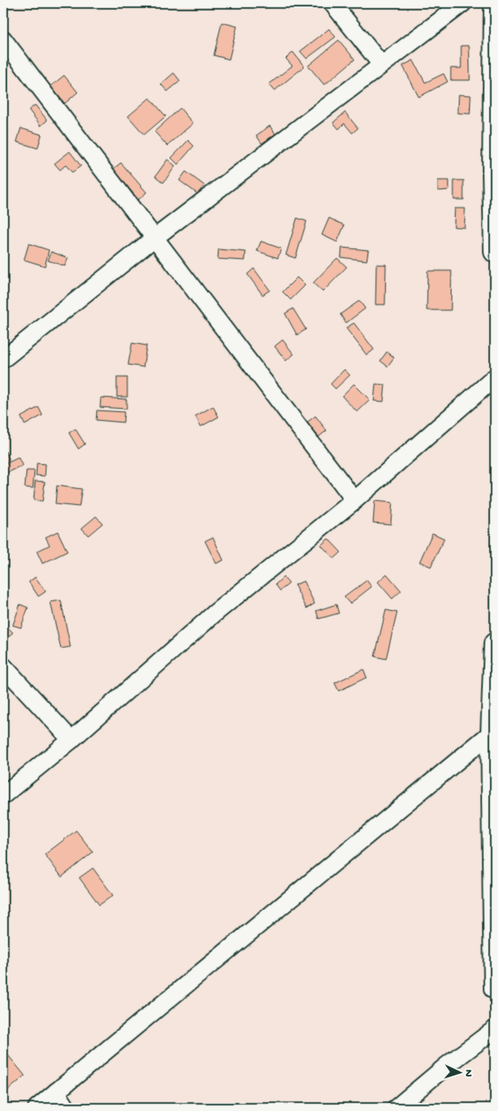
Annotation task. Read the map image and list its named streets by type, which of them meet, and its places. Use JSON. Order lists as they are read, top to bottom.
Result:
{
  "north": "right"
}
